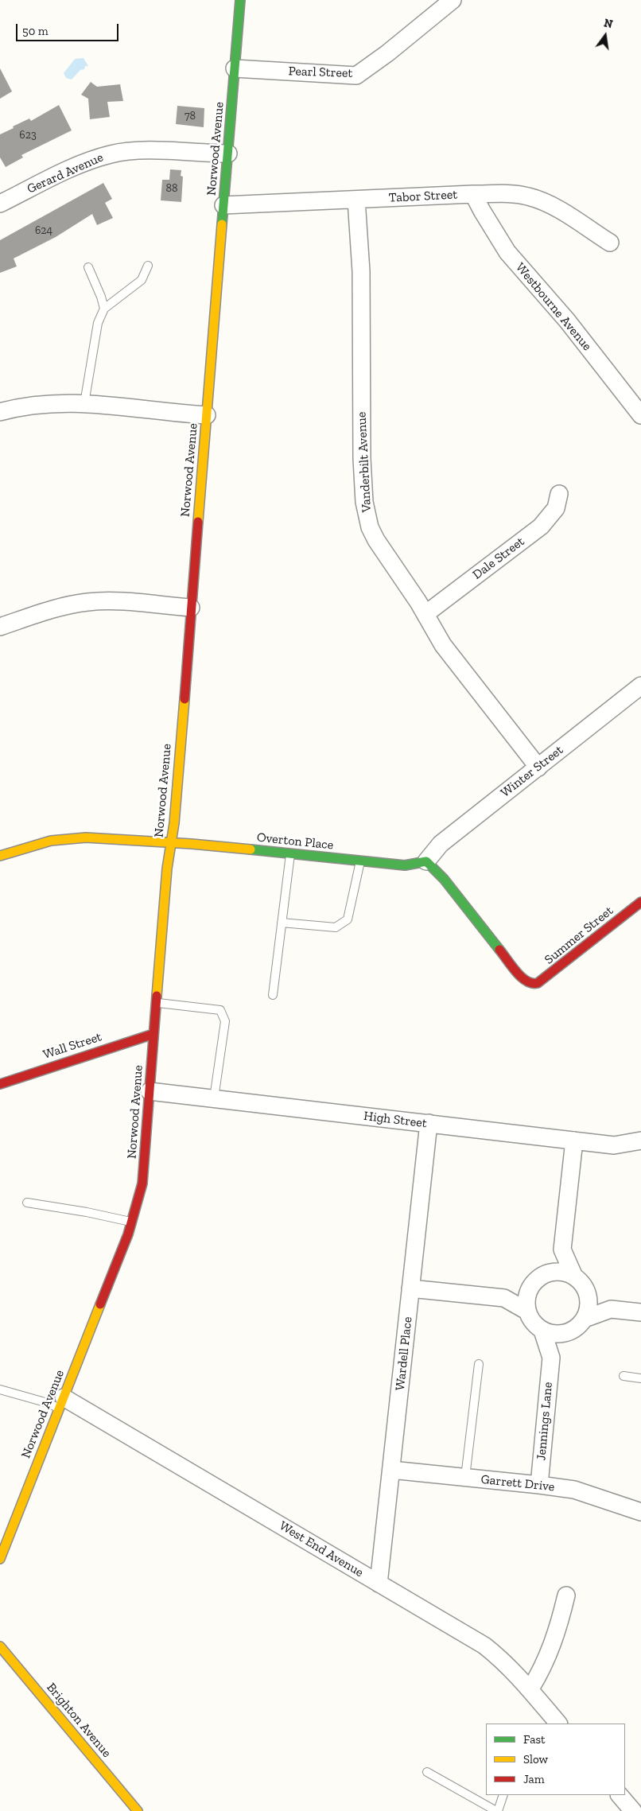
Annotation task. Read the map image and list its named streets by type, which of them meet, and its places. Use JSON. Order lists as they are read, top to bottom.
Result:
{
  "streets": {
    "street": [
      "Pearl Street",
      "Norwood Avenue",
      "Gerard Avenue",
      "Tabor Street",
      "Westbourne Avenue",
      "Vanderbilt Avenue",
      "Dale Street",
      "Winter Street",
      "Overton Place",
      "Summer Street",
      "Wall Street",
      "High Street",
      "Wardell Place",
      "Jennings Lane",
      "Garrett Drive",
      "West End Avenue",
      "Brighton Avenue"
    ]
  },
  "crossings": [
    ["Pearl Street", "Norwood Avenue"],
    ["Norwood Avenue", "Gerard Avenue"],
    ["Norwood Avenue", "Tabor Street"],
    ["Norwood Avenue", "Overton Place"],
    ["Norwood Avenue", "Wall Street"],
    ["Norwood Avenue", "High Street"],
    ["Norwood Avenue", "West End Avenue"],
    ["Tabor Street", "Westbourne Avenue"],
    ["Tabor Street", "Vanderbilt Avenue"],
    ["Vanderbilt Avenue", "Dale Street"],
    ["Vanderbilt Avenue", "Winter Street"],
    ["Winter Street", "Overton Place"],
    ["Winter Street", "Summer Street"],
    ["Overton Place", "Summer Street"],
    ["High Street", "Wardell Place"],
    ["Wardell Place", "Garrett Drive"],
    ["Wardell Place", "West End Avenue"],
    ["Jennings Lane", "Garrett Drive"]
  ],
  "house_numbers": [
    "78",
    "623",
    "88",
    "624"
  ],
  "legend": ["Fast", "Slow", "Jam"],
  "scale_bar": "50 m",
  "north": "top"
}
